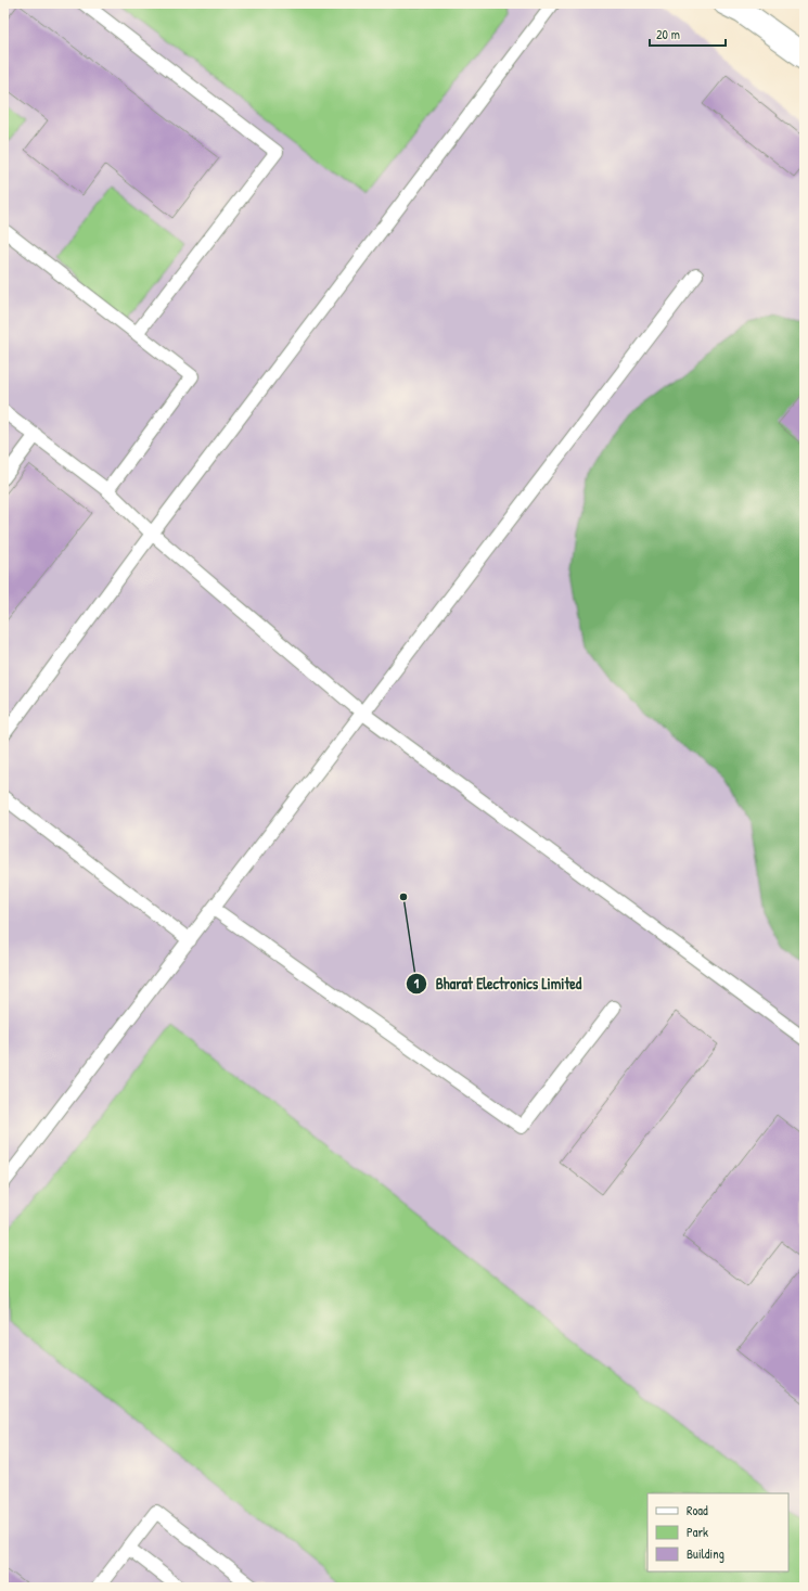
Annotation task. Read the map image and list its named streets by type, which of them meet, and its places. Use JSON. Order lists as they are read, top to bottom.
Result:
{
  "places": ["Bharat Electronics Limited"],
  "legend": ["Road", "Park", "Building"],
  "scale_bar": "20 m"
}
